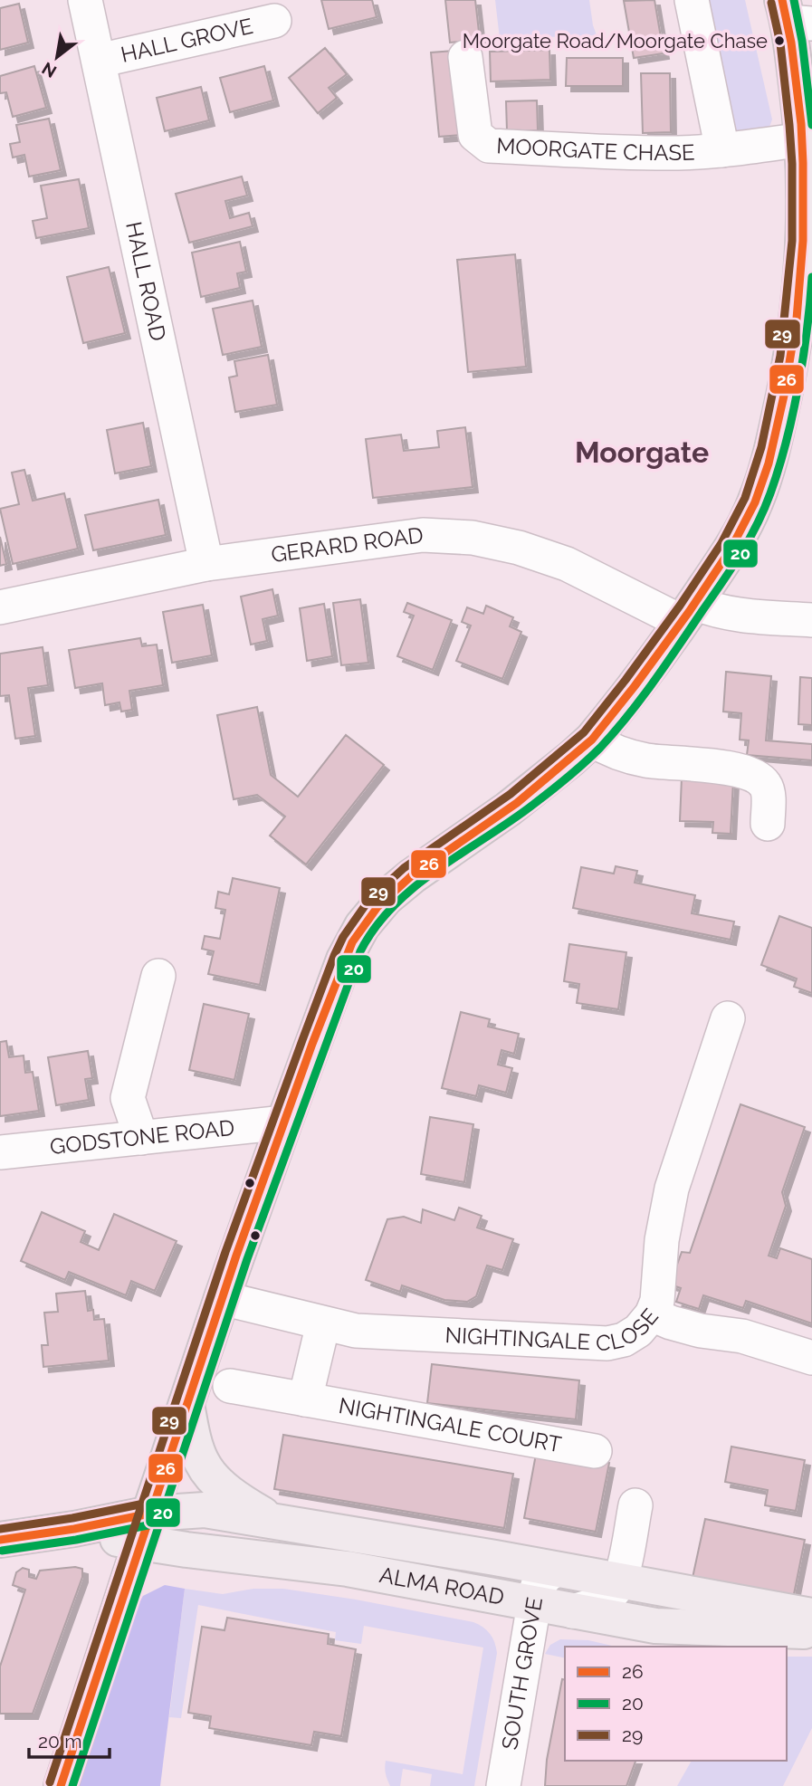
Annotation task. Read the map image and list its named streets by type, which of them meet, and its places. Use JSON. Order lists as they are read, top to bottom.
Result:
{
  "streets": {
    "main road": ["ALMA ROAD"],
    "street": [
      "HALL GROVE",
      "MOORGATE CHASE",
      "HALL ROAD",
      "GERARD ROAD",
      "GODSTONE ROAD",
      "NIGHTINGALE CLOSE",
      "NIGHTINGALE COURT",
      "SOUTH GROVE"
    ]
  },
  "crossings": [
    ["HALL GROVE", "HALL ROAD"],
    ["HALL ROAD", "GERARD ROAD"],
    ["ALMA ROAD", "SOUTH GROVE"]
  ],
  "districts": ["Moorgate"],
  "places": ["Moorgate Road/Moorgate Chase"],
  "lines": ["transit line 26", "transit line 20", "transit line 29"],
  "legend": ["26", "20", "29"],
  "scale_bar": "20 m",
  "north": "bottom left"
}
